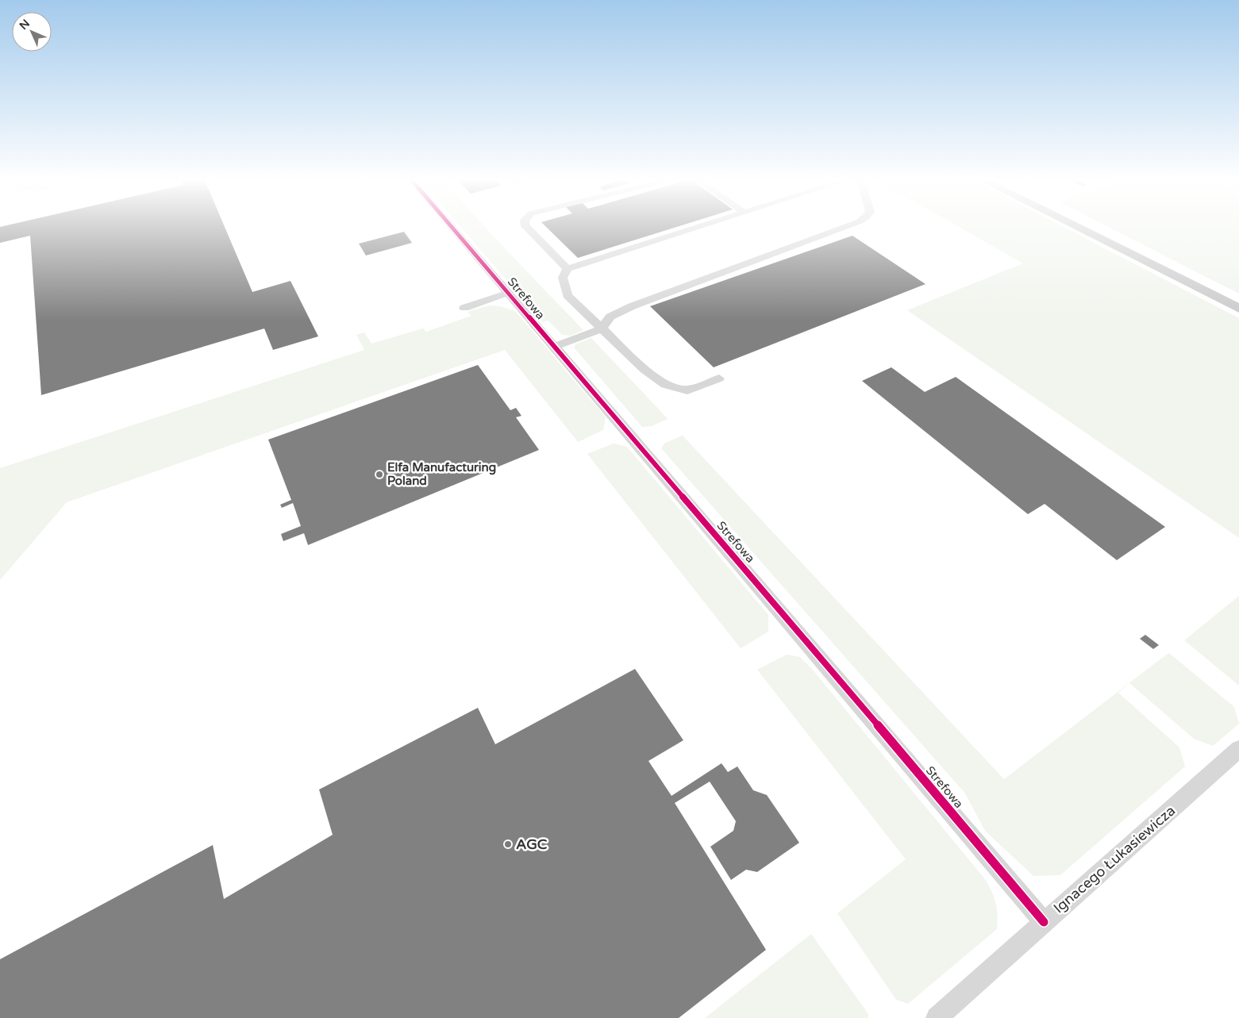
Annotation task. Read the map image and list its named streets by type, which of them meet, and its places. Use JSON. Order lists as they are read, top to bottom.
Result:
{
  "streets": {
    "street": ["Strefowa", "Ignacego Łukasiewicza"]
  },
  "crossings": [
    ["Strefowa", "Ignacego Łukasiewicza"]
  ],
  "places": ["Elfa Manufacturing Poland", "AGC"],
  "north": "top left"
}
